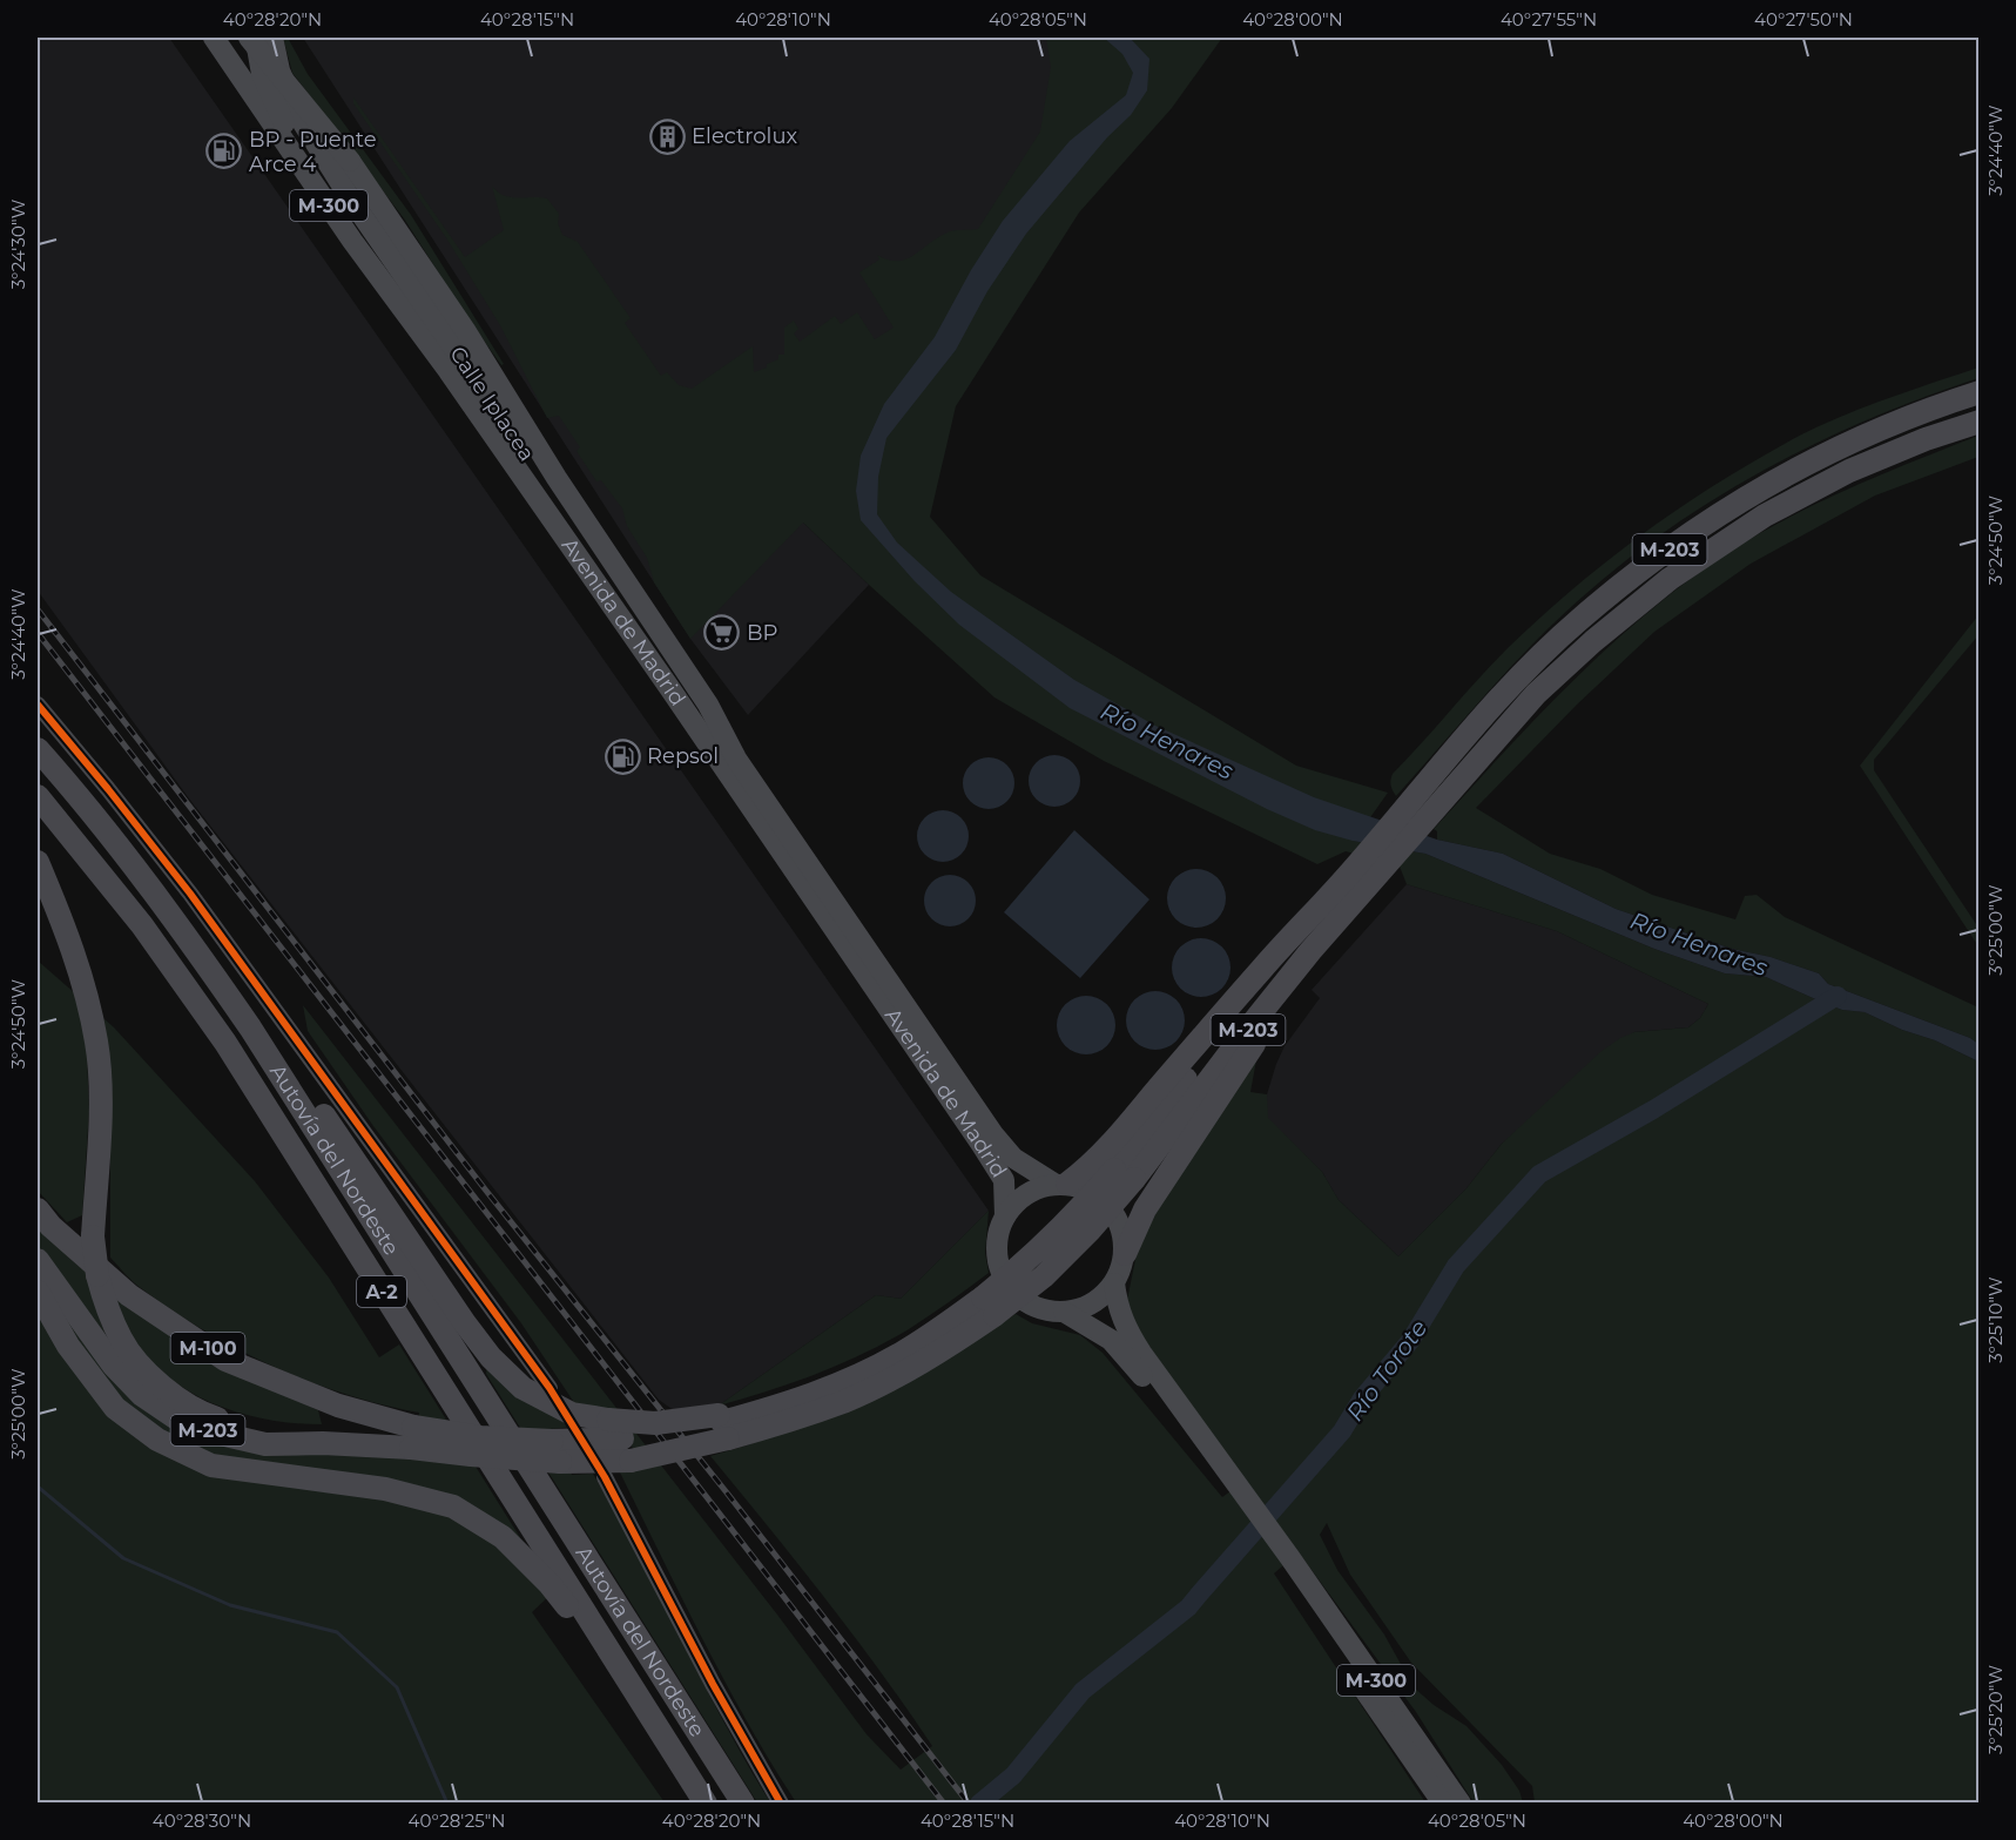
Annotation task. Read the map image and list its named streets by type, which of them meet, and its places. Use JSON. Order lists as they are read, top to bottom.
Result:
{
  "streets": {
    "highway": [
      "M-203",
      "Autovía del Nordeste",
      "A-2",
      "M-100"
    ],
    "main road": ["M-300", "Calle Iplacea", "Avenida de Madrid"]
  },
  "crossings": [
    ["M-300", "M-203"],
    ["M-300", "Avenida de Madrid"],
    ["Calle Iplacea", "Avenida de Madrid"],
    ["M-203", "Avenida de Madrid"],
    ["M-203", "M-100"],
    ["Autovía del Nordeste", "A-2"],
    ["A-2", "M-100"]
  ],
  "water": ["Río Henares", "Río Torote"],
  "places": {
    "building": ["Electrolux"],
    "fuel station": ["BP - Puente Arce 4", "Repsol"],
    "supermarket": ["BP"]
  },
  "coordinates": [
    "40°28'20\"N",
    "40°28'15\"N",
    "40°28'10\"N",
    "40°28'05\"N",
    "40°28'00\"N",
    "40°27'55\"N",
    "40°27'50\"N",
    "3°24'40\"W",
    "3°24'30\"W",
    "3°24'50\"W",
    "3°25'00\"W",
    "3°25'10\"W",
    "3°25'20\"W",
    "40°28'30\"N",
    "40°28'25\"N"
  ]
}
